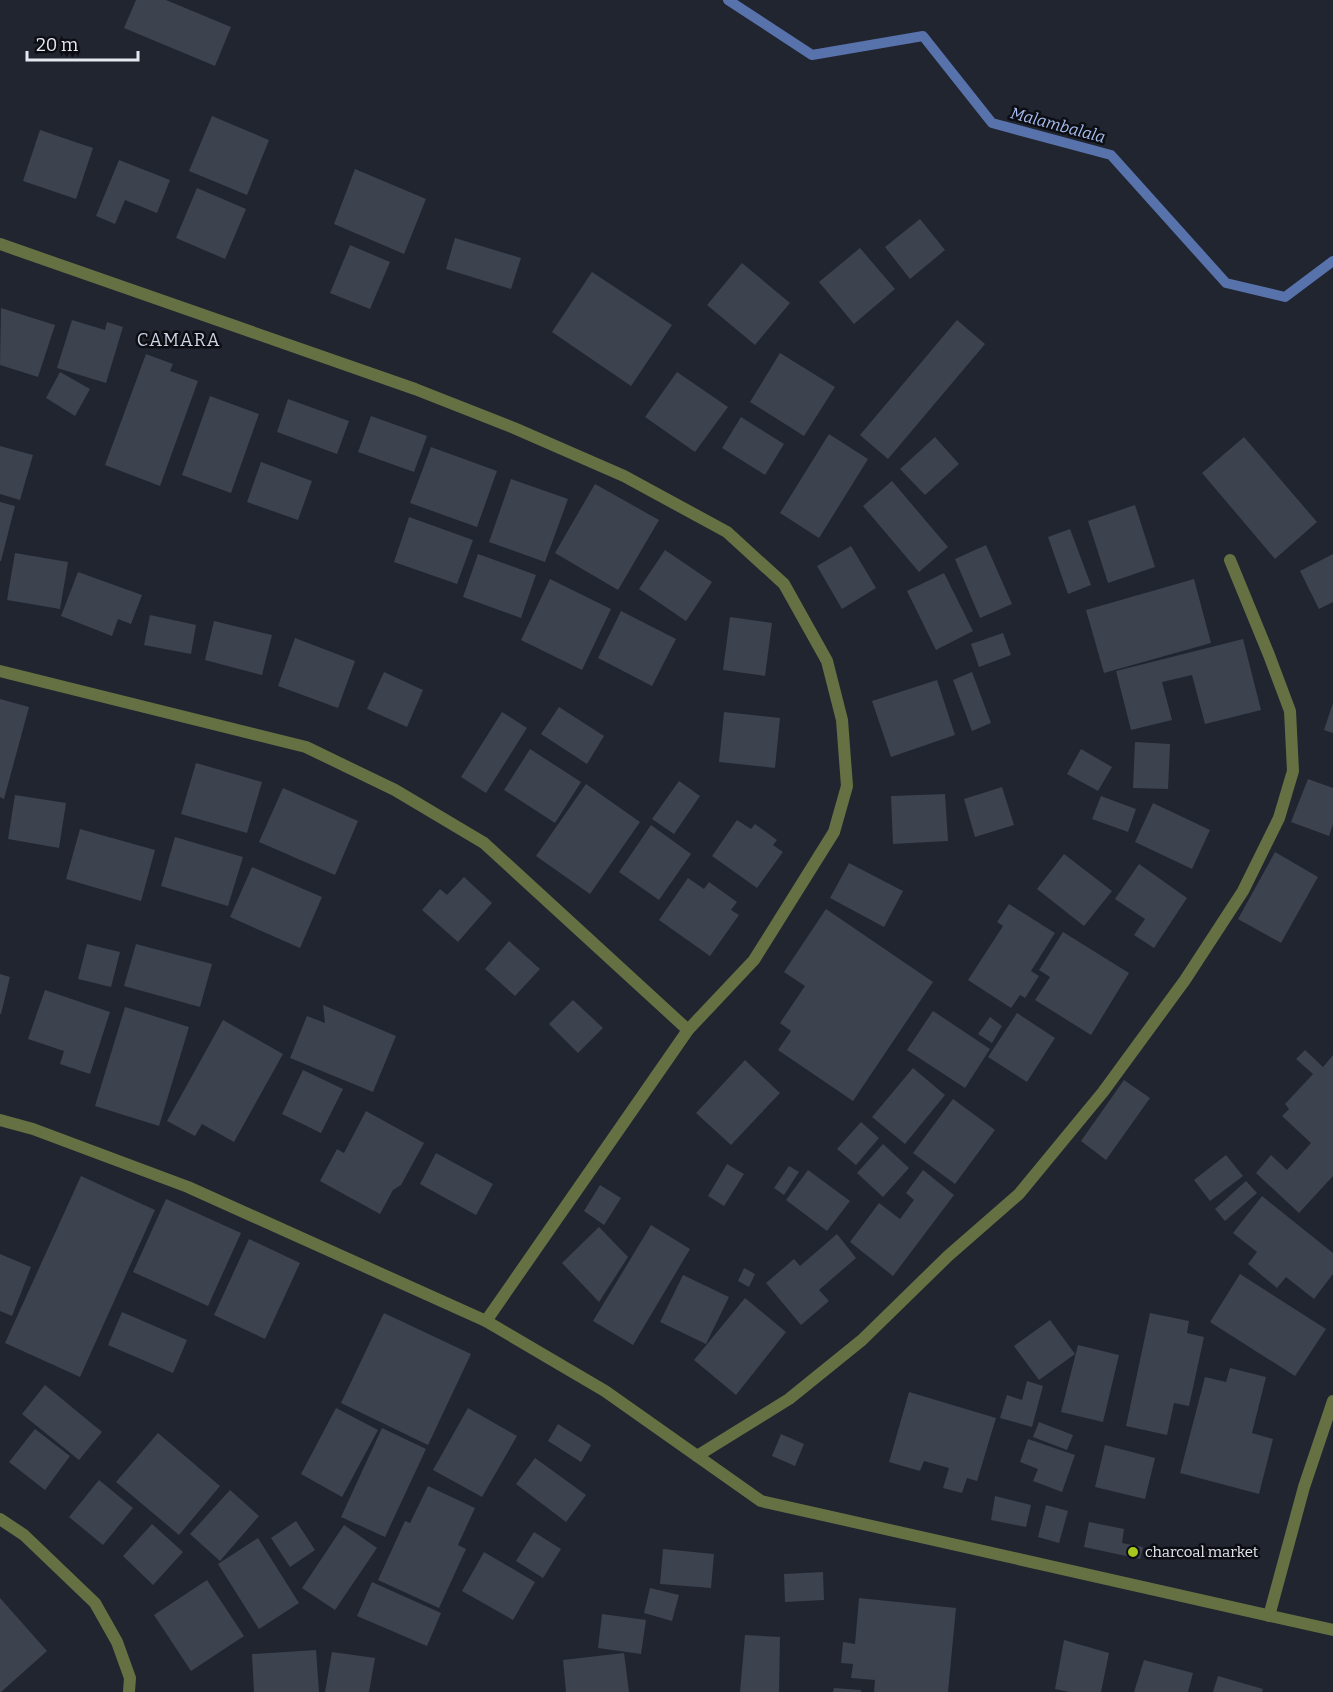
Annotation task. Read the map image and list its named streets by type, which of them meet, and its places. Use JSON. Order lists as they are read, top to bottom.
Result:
{
  "districts": ["CAMARA"],
  "water": ["Malambalala"],
  "places": ["charcoal market"],
  "scale_bar": "20 m"
}
